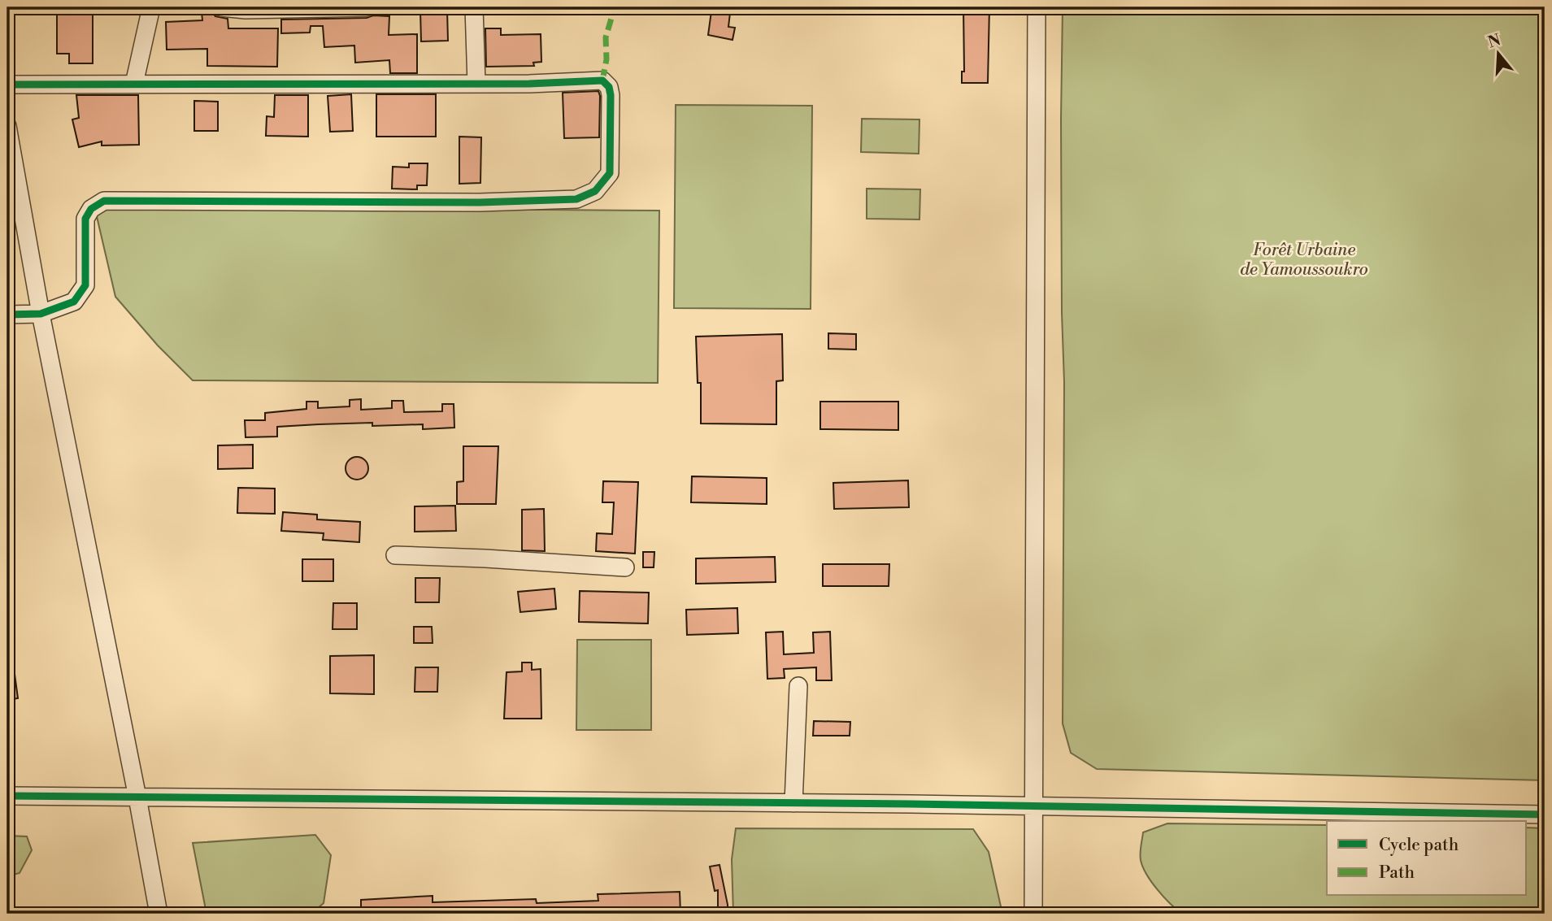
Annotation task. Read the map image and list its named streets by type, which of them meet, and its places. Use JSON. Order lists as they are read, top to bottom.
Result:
{
  "parks": ["Forêt Urbaine de Yamoussoukro"],
  "legend": ["Cycle path", "Path"],
  "north": "top"
}
